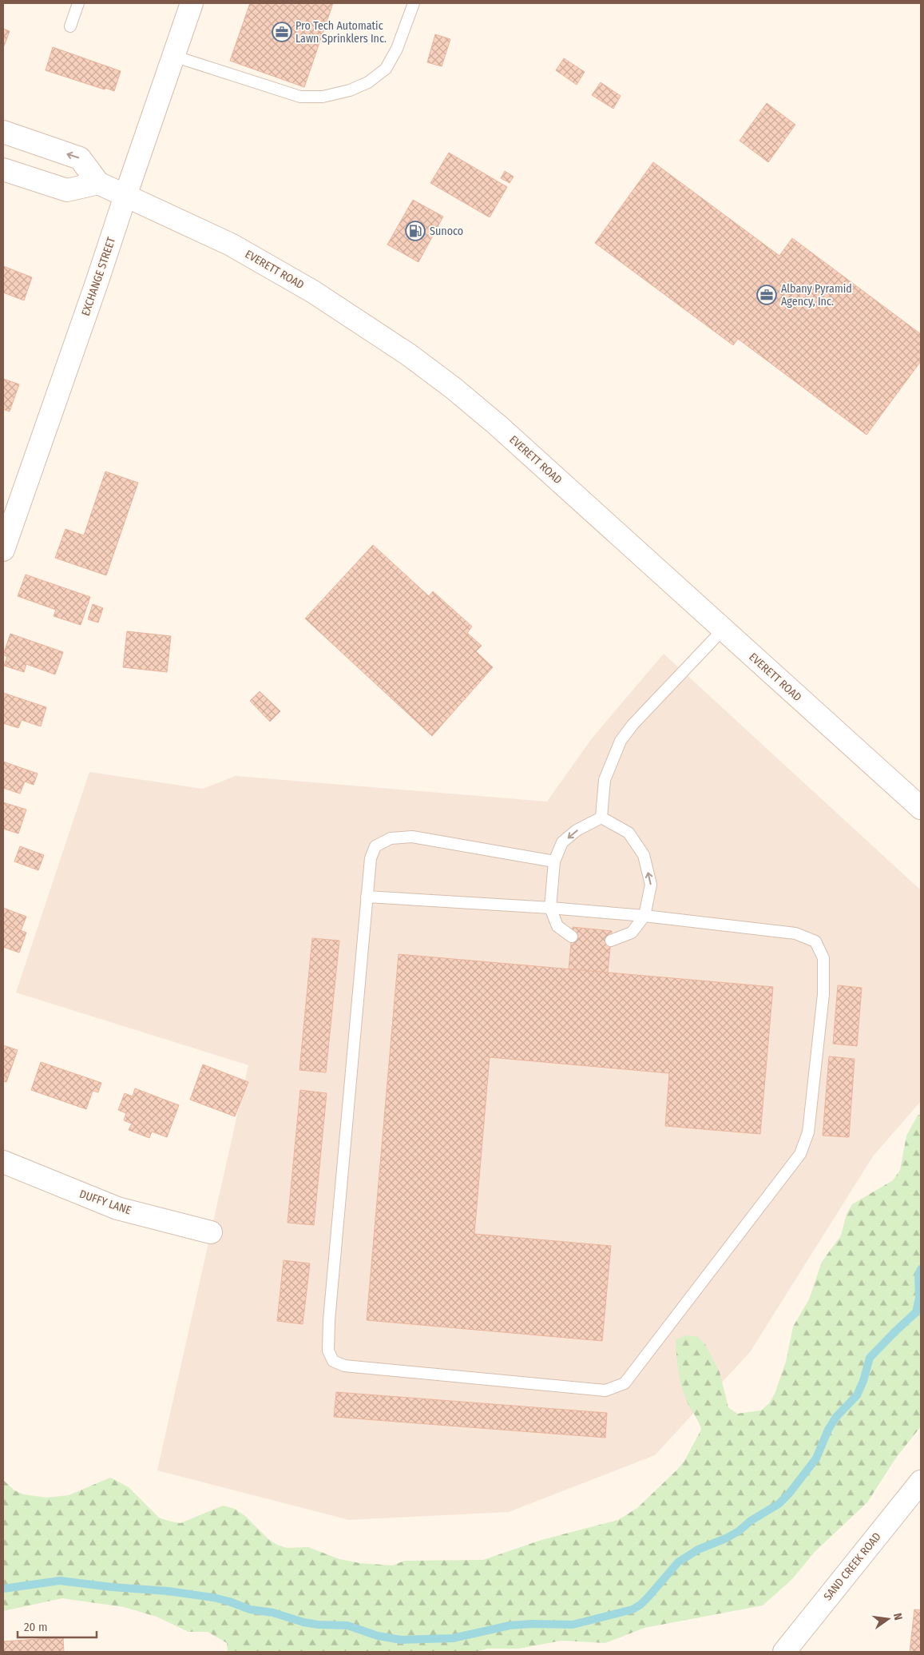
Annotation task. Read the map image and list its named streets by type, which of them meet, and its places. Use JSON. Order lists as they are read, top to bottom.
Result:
{
  "streets": {
    "street": [
      "EVERETT ROAD",
      "EXCHANGE STREET",
      "DUFFY LANE",
      "SAND CREEK ROAD"
    ]
  },
  "crossings": [
    ["EVERETT ROAD", "EXCHANGE STREET"]
  ],
  "places": {
    "office": ["Pro Tech Automatic Lawn Sprinklers Inc.", "Albany Pyramid Agency, Inc."],
    "fuel station": ["Sunoco"]
  },
  "scale_bar": "20 m",
  "north": "right"
}
